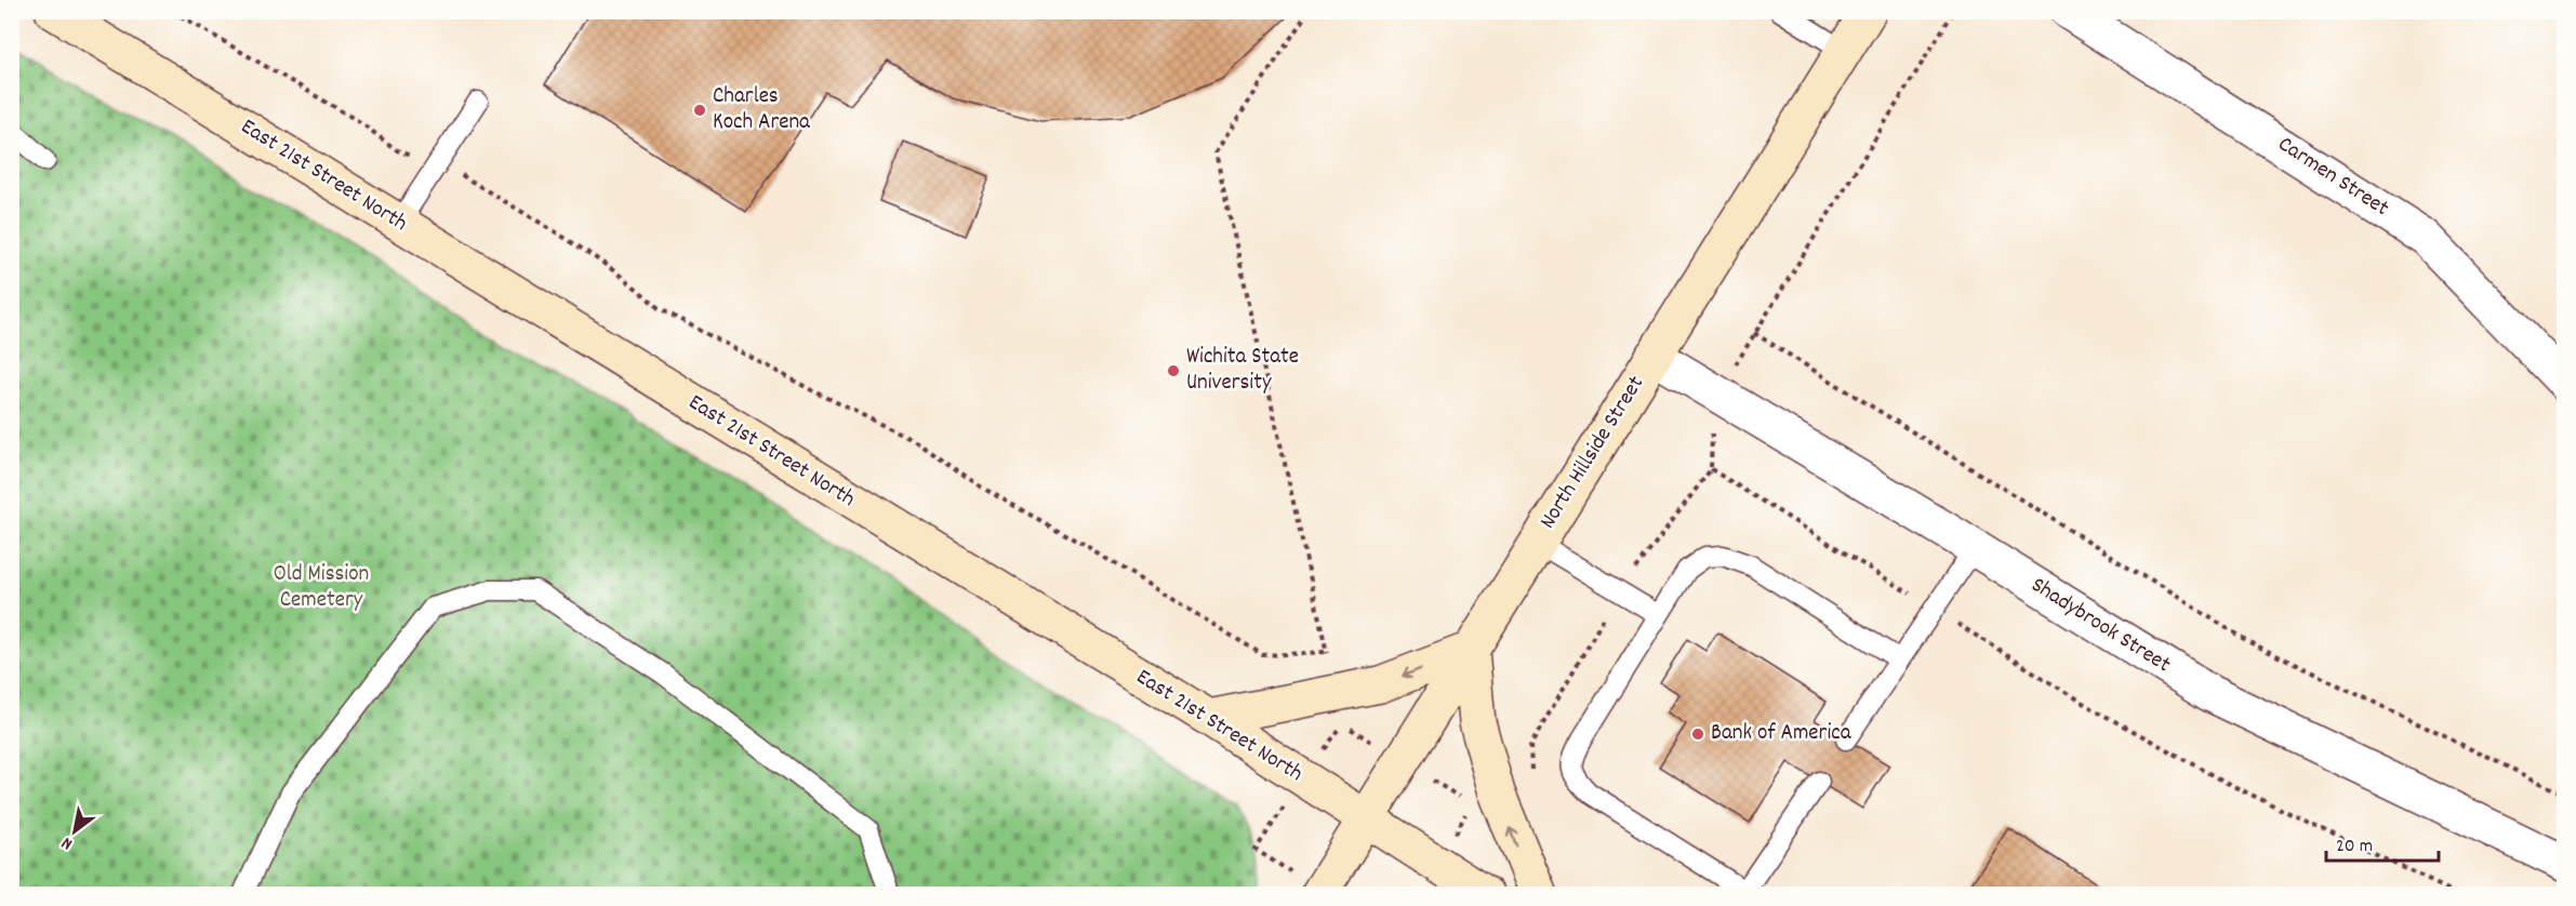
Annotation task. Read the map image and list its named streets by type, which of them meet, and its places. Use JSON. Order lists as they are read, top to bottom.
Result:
{
  "streets": {
    "main road": ["East 21st Street North", "North Hillside Street"],
    "street": ["Carmen Street", "Shadybrook Street"]
  },
  "crossings": [
    ["East 21st Street North", "North Hillside Street"],
    ["North Hillside Street", "Shadybrook Street"]
  ],
  "parks": ["Old Mission Cemetery"],
  "places": ["Charles Koch Arena", "Wichita State University", "Bank of America"],
  "scale_bar": "20 m",
  "north": "bottom left"
}
